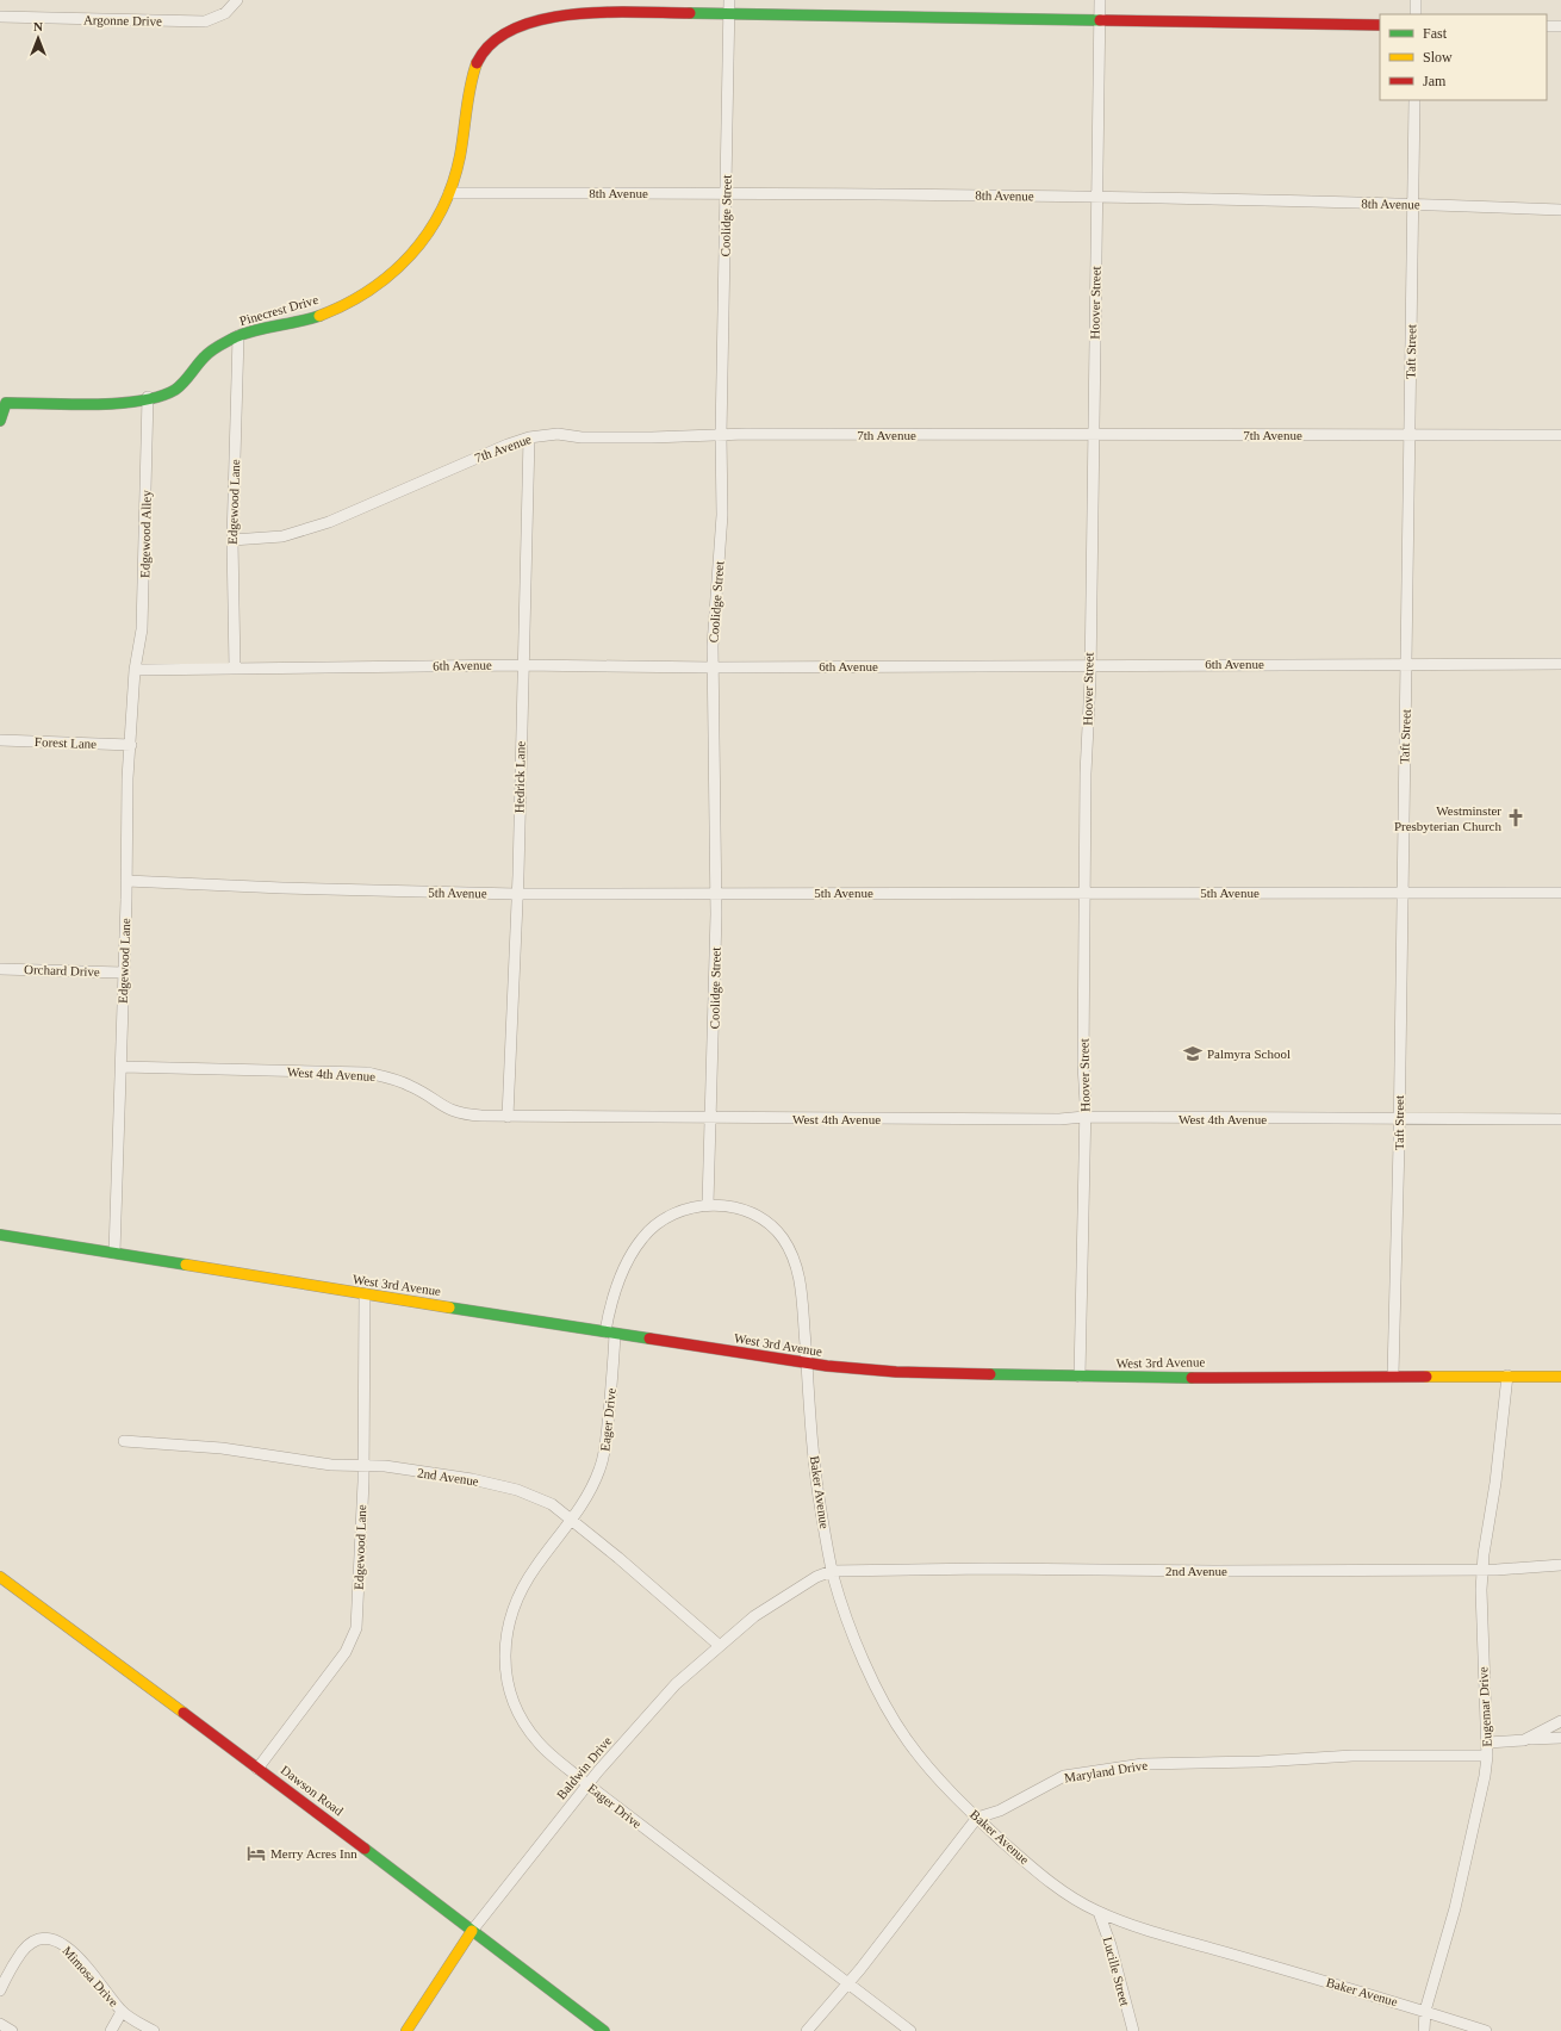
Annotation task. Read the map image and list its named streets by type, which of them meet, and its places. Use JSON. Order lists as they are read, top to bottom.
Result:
{
  "streets": {
    "street": [
      "Argonne Drive",
      "8th Avenue",
      "Coolidge Street",
      "Hoover Street",
      "Pinecrest Drive",
      "Taft Street",
      "7th Avenue",
      "Edgewood Lane",
      "Edgewood Alley",
      "6th Avenue",
      "Forest Lane",
      "Hedrick Lane",
      "5th Avenue",
      "Orchard Drive",
      "West 4th Avenue",
      "West 3rd Avenue",
      "Eager Drive",
      "2nd Avenue",
      "Baker Avenue",
      "Eugemar Drive",
      "Baldwin Drive",
      "Maryland Drive",
      "Dawson Road",
      "Lucille Street",
      "Mimosa Drive"
    ]
  },
  "crossings": [
    ["8th Avenue", "Coolidge Street"],
    ["8th Avenue", "Hoover Street"],
    ["8th Avenue", "Pinecrest Drive"],
    ["8th Avenue", "Taft Street"],
    ["Coolidge Street", "Pinecrest Drive"],
    ["Coolidge Street", "7th Avenue"],
    ["Coolidge Street", "6th Avenue"],
    ["Coolidge Street", "5th Avenue"],
    ["Coolidge Street", "West 4th Avenue"],
    ["Coolidge Street", "Eager Drive"],
    ["Coolidge Street", "Baker Avenue"],
    ["Hoover Street", "Pinecrest Drive"],
    ["Hoover Street", "7th Avenue"],
    ["Hoover Street", "6th Avenue"],
    ["Hoover Street", "5th Avenue"],
    ["Hoover Street", "West 4th Avenue"],
    ["Hoover Street", "West 3rd Avenue"],
    ["Pinecrest Drive", "Edgewood Lane"],
    ["Pinecrest Drive", "Edgewood Alley"],
    ["Taft Street", "7th Avenue"],
    ["Taft Street", "6th Avenue"],
    ["Taft Street", "5th Avenue"],
    ["Taft Street", "West 4th Avenue"],
    ["Taft Street", "West 3rd Avenue"],
    ["7th Avenue", "Edgewood Lane"],
    ["7th Avenue", "Hedrick Lane"],
    ["Edgewood Lane", "Edgewood Alley"],
    ["Edgewood Lane", "6th Avenue"],
    ["Edgewood Lane", "Forest Lane"],
    ["Edgewood Lane", "5th Avenue"],
    ["Edgewood Lane", "Orchard Drive"],
    ["Edgewood Lane", "West 4th Avenue"],
    ["Edgewood Lane", "West 3rd Avenue"],
    ["Edgewood Lane", "2nd Avenue"],
    ["Edgewood Lane", "Dawson Road"],
    ["Edgewood Alley", "6th Avenue"],
    ["6th Avenue", "Hedrick Lane"],
    ["Hedrick Lane", "5th Avenue"],
    ["Hedrick Lane", "West 4th Avenue"],
    ["West 3rd Avenue", "Eager Drive"],
    ["West 3rd Avenue", "Baker Avenue"],
    ["West 3rd Avenue", "Eugemar Drive"],
    ["Eager Drive", "2nd Avenue"],
    ["Eager Drive", "Baker Avenue"],
    ["Eager Drive", "Baldwin Drive"],
    ["2nd Avenue", "Baker Avenue"],
    ["2nd Avenue", "Eugemar Drive"],
    ["2nd Avenue", "Baldwin Drive"],
    ["Baker Avenue", "Eugemar Drive"],
    ["Baker Avenue", "Baldwin Drive"],
    ["Baker Avenue", "Maryland Drive"],
    ["Baker Avenue", "Lucille Street"],
    ["Eugemar Drive", "Maryland Drive"],
    ["Baldwin Drive", "Dawson Road"]
  ],
  "places": {
    "church": ["Westminster Presbyterian Church"],
    "school or university": ["Palmyra School"],
    "hotel": ["Merry Acres Inn"]
  },
  "legend": ["Fast", "Slow", "Jam"],
  "north": "top"
}
